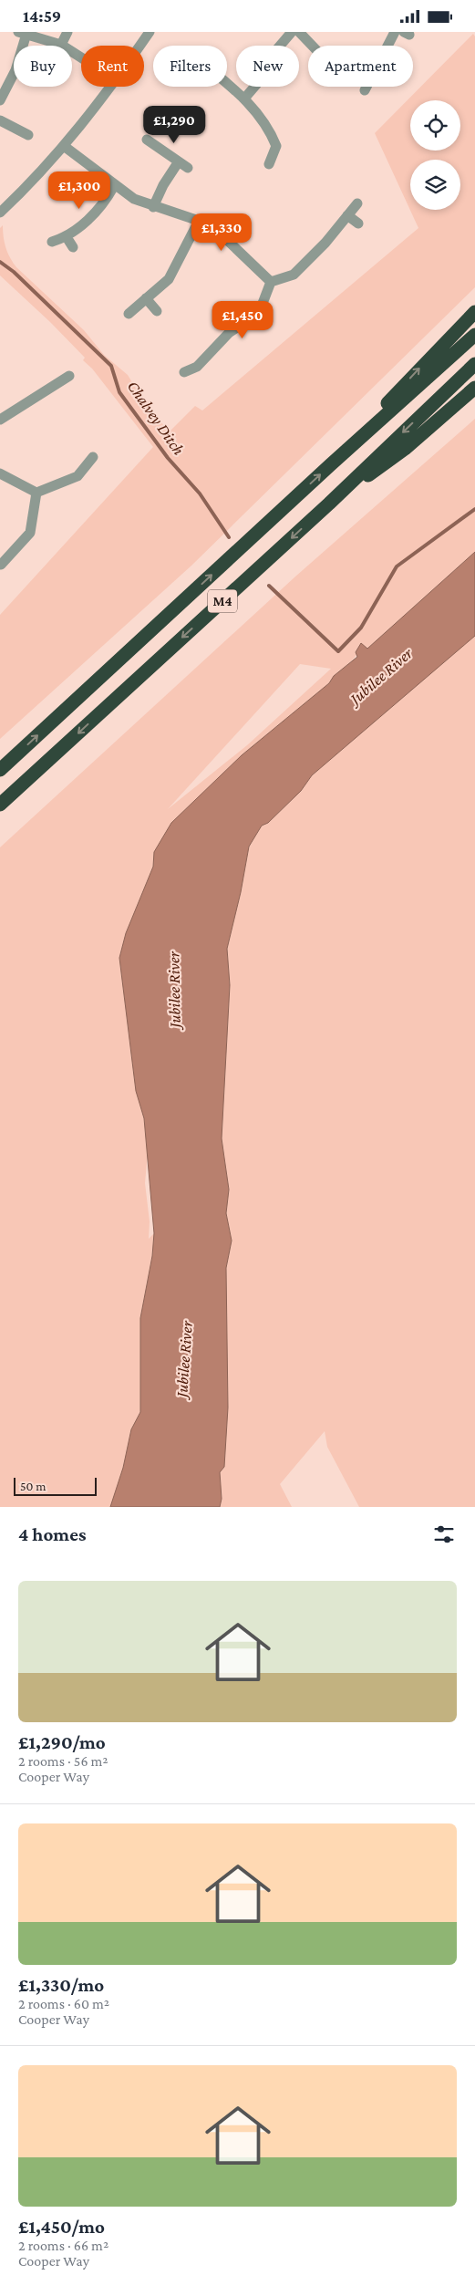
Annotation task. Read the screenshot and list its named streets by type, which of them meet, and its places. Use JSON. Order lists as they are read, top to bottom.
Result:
{
  "streets": {
    "highway": ["M4"]
  },
  "water": ["Chalvey Ditch", "Jubilee River"],
  "scale_bar": "50 m",
  "page": {
    "status": "14:59",
    "chip": [
      "Buy",
      "Rent",
      "Filters",
      "New",
      "Apartment"
    ],
    "price": [
      "£1,290",
      "£1,300",
      "£1,330",
      "£1,450"
    ],
    "scale": "50 m",
    "heading": "4 homes",
    "list": [
      {
        "name": "£1,290/mo",
        "note": "2 rooms · 56 m² · Cooper Way"
      },
      {
        "name": "£1,330/mo",
        "note": "2 rooms · 60 m² · Cooper Way"
      },
      {
        "name": "£1,450/mo",
        "note": "2 rooms · 66 m² · Cooper Way"
      }
    ]
  }
}
